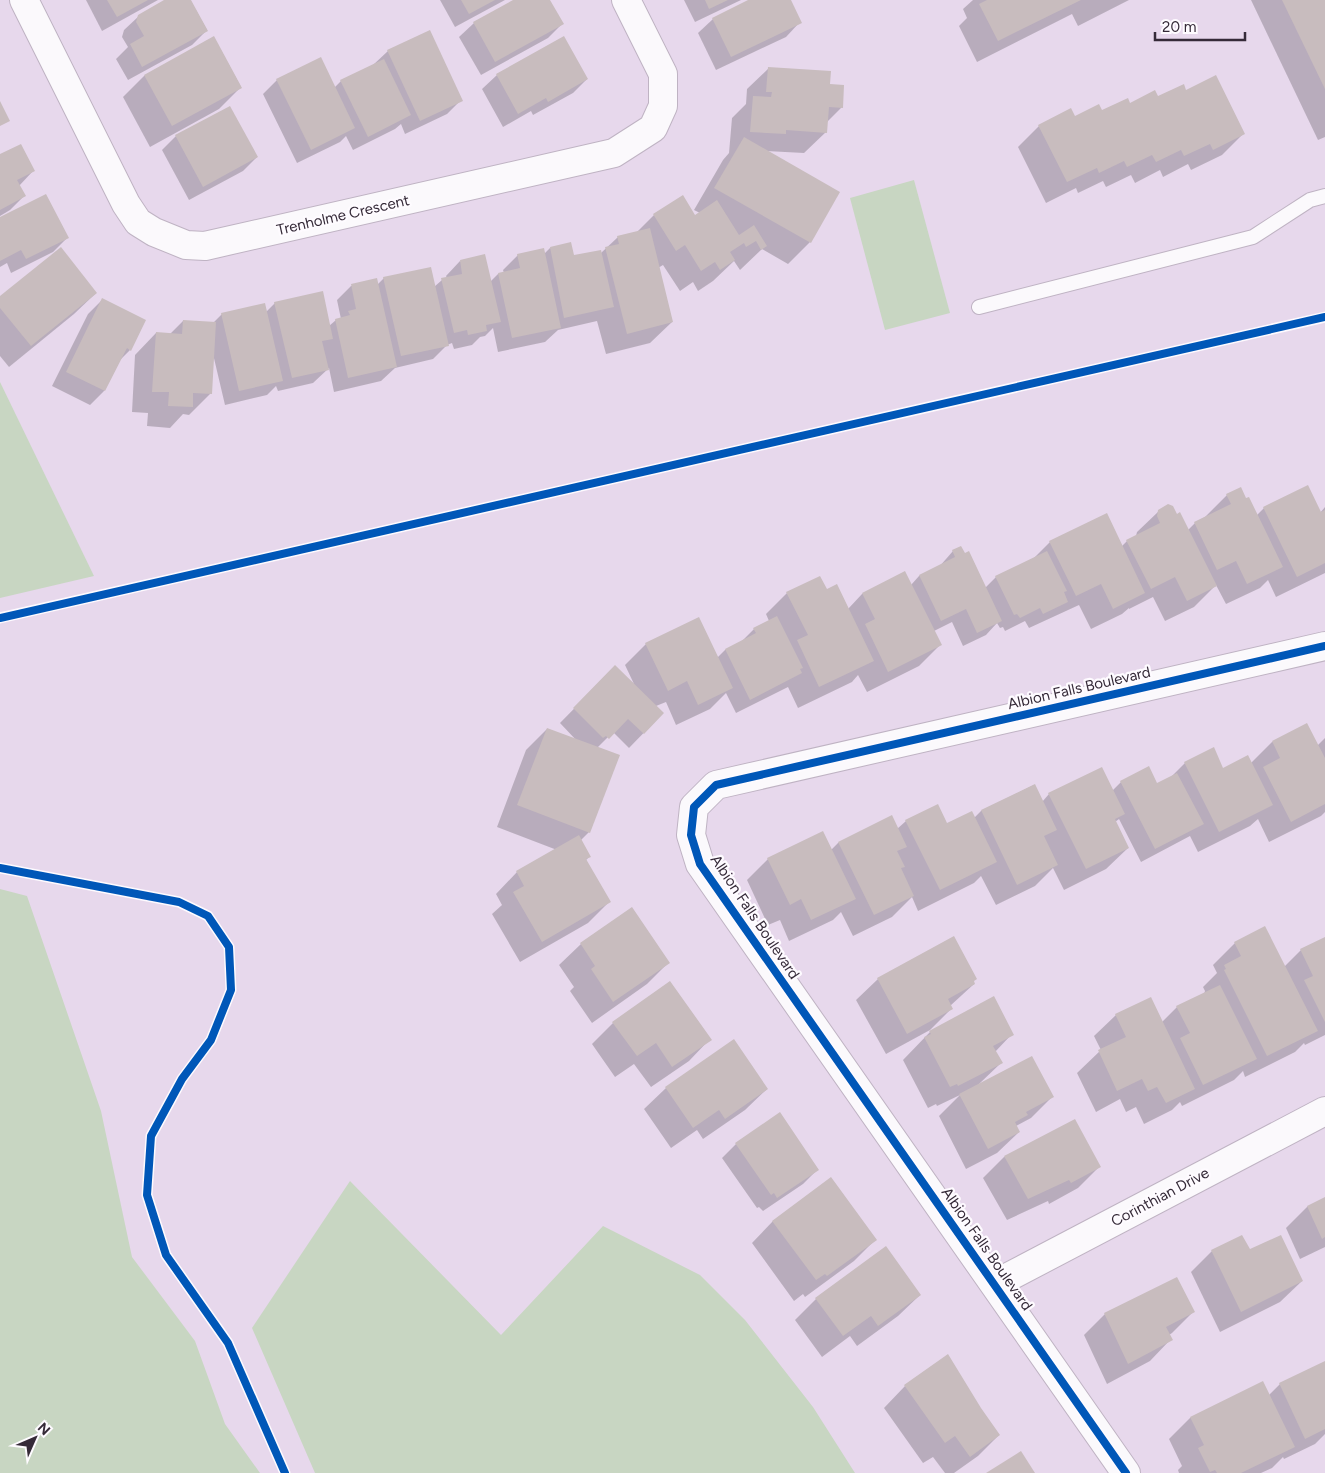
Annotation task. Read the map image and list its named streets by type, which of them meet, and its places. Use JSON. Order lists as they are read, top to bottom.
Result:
{
  "streets": {
    "street": ["Trenholme Crescent", "Albion Falls Boulevard", "Corinthian Drive"]
  },
  "crossings": [
    ["Albion Falls Boulevard", "Corinthian Drive"]
  ],
  "scale_bar": "20 m",
  "north": "top right"
}
